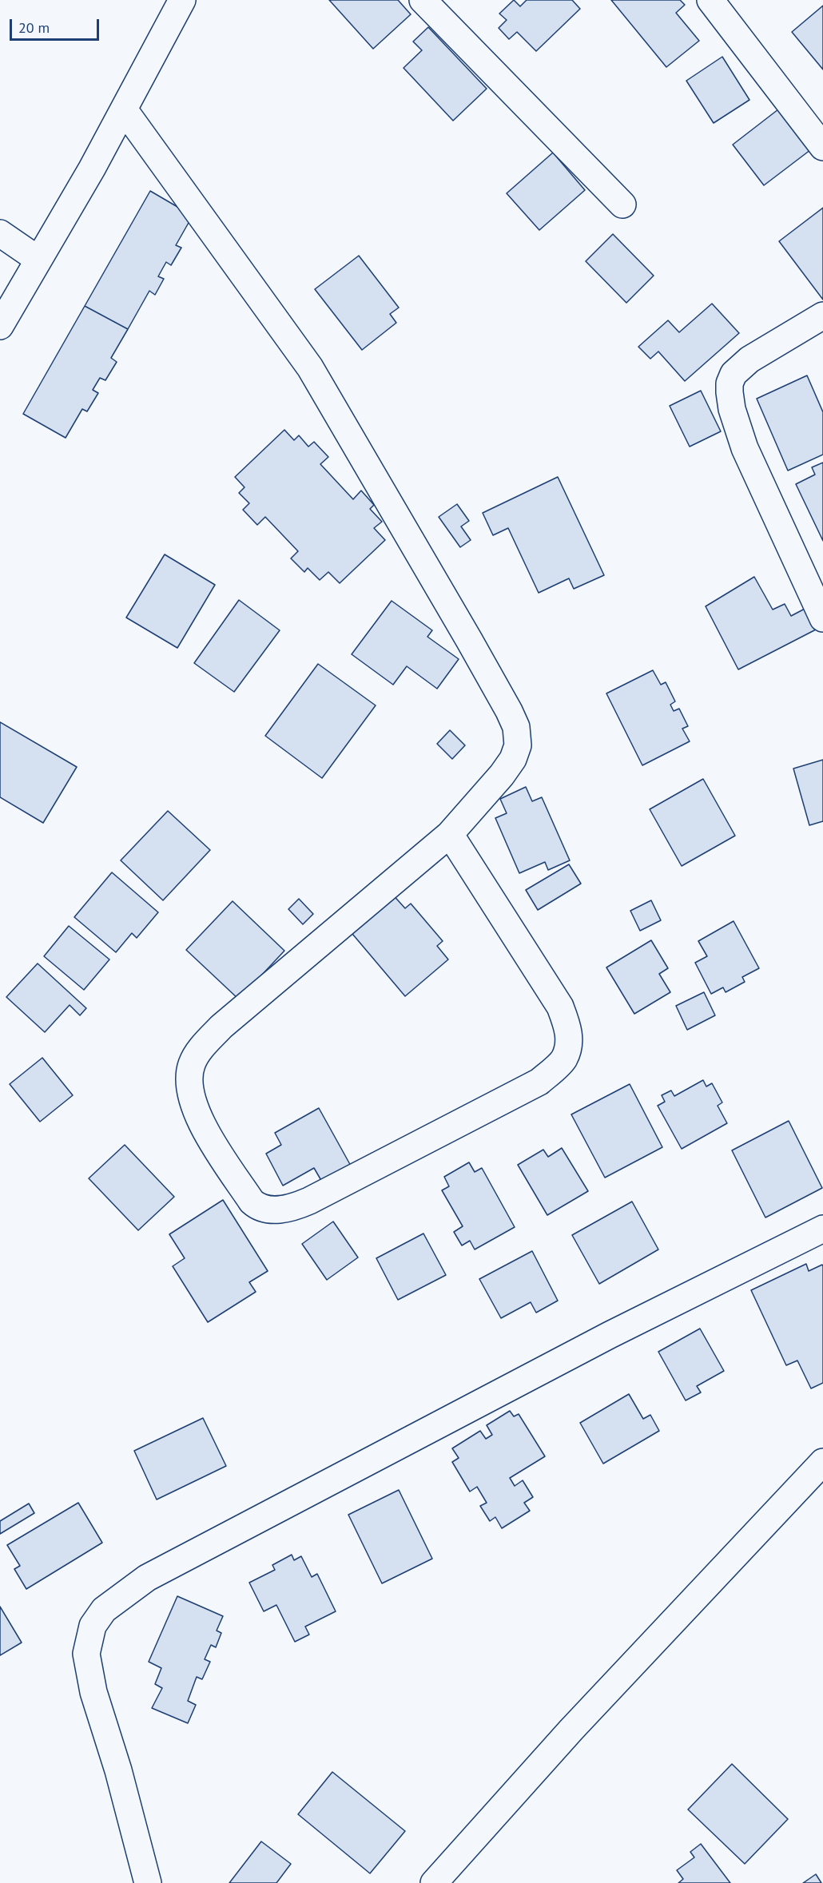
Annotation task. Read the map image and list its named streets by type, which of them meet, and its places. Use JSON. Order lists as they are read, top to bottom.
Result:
{
  "scale_bar": "20 m"
}
